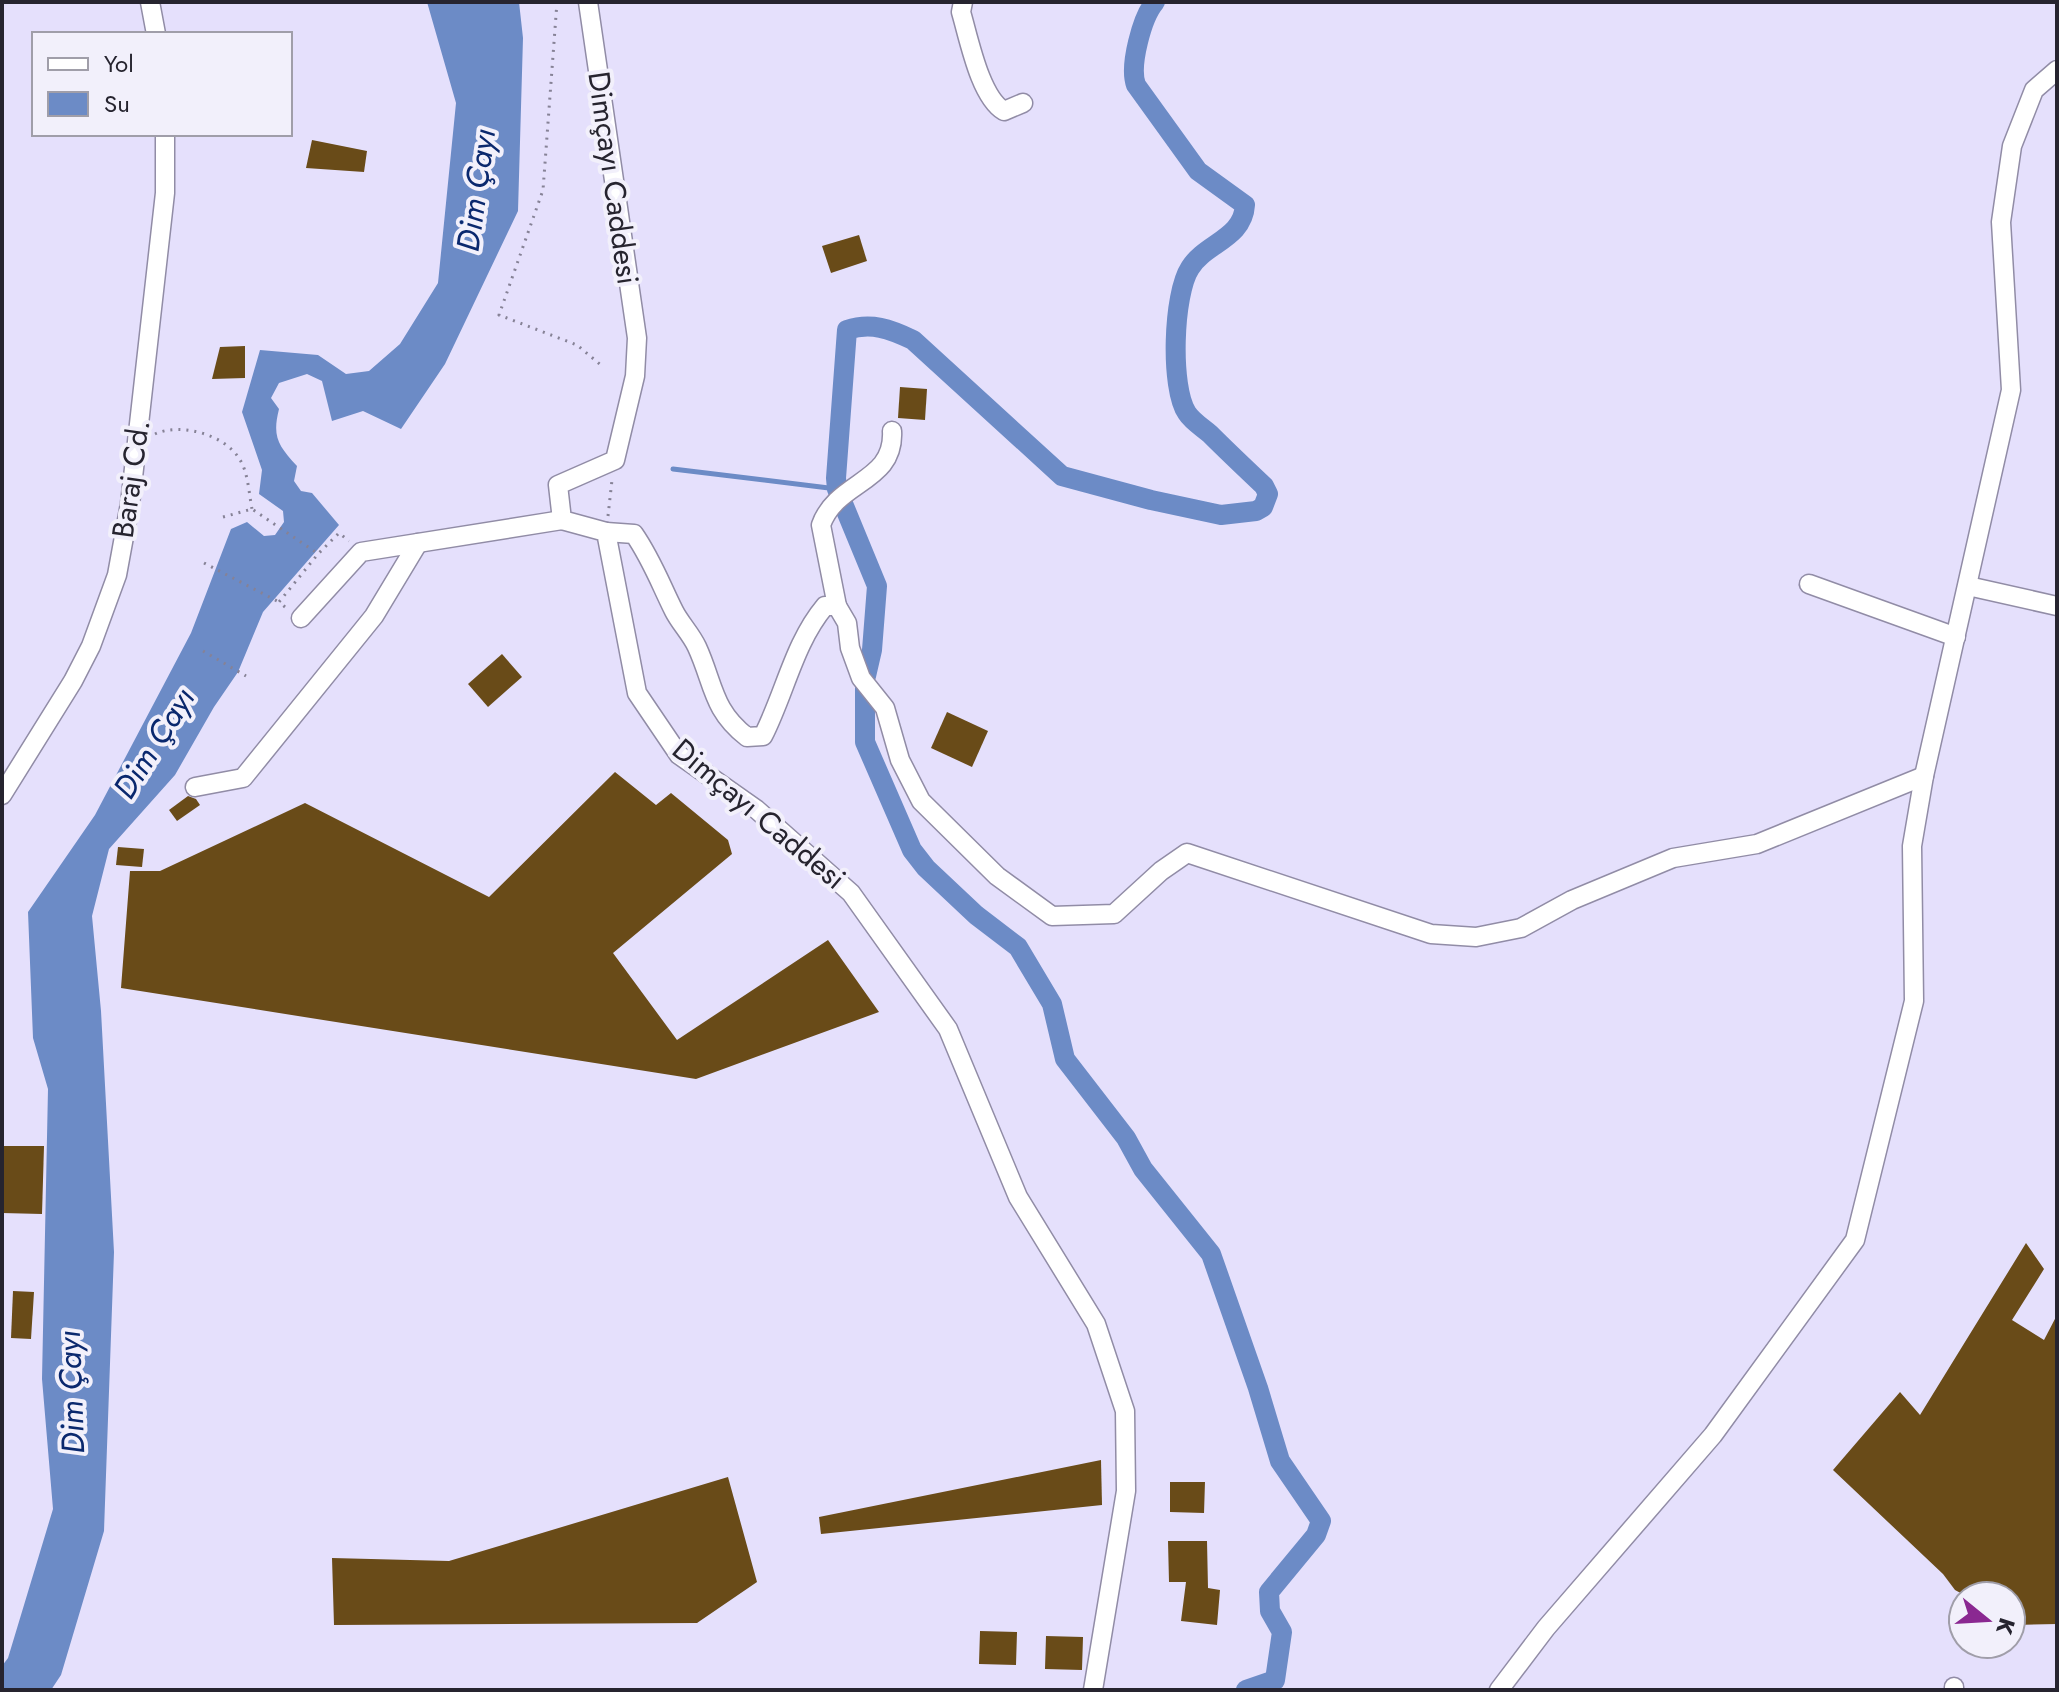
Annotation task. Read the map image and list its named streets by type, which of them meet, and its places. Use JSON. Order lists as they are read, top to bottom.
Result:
{
  "streets": {
    "street": ["Dimçayı Caddesi", "Baraj Cd."]
  },
  "water": ["Dim Çayı"],
  "legend": ["Yol", "Su"],
  "north": "right"
}
